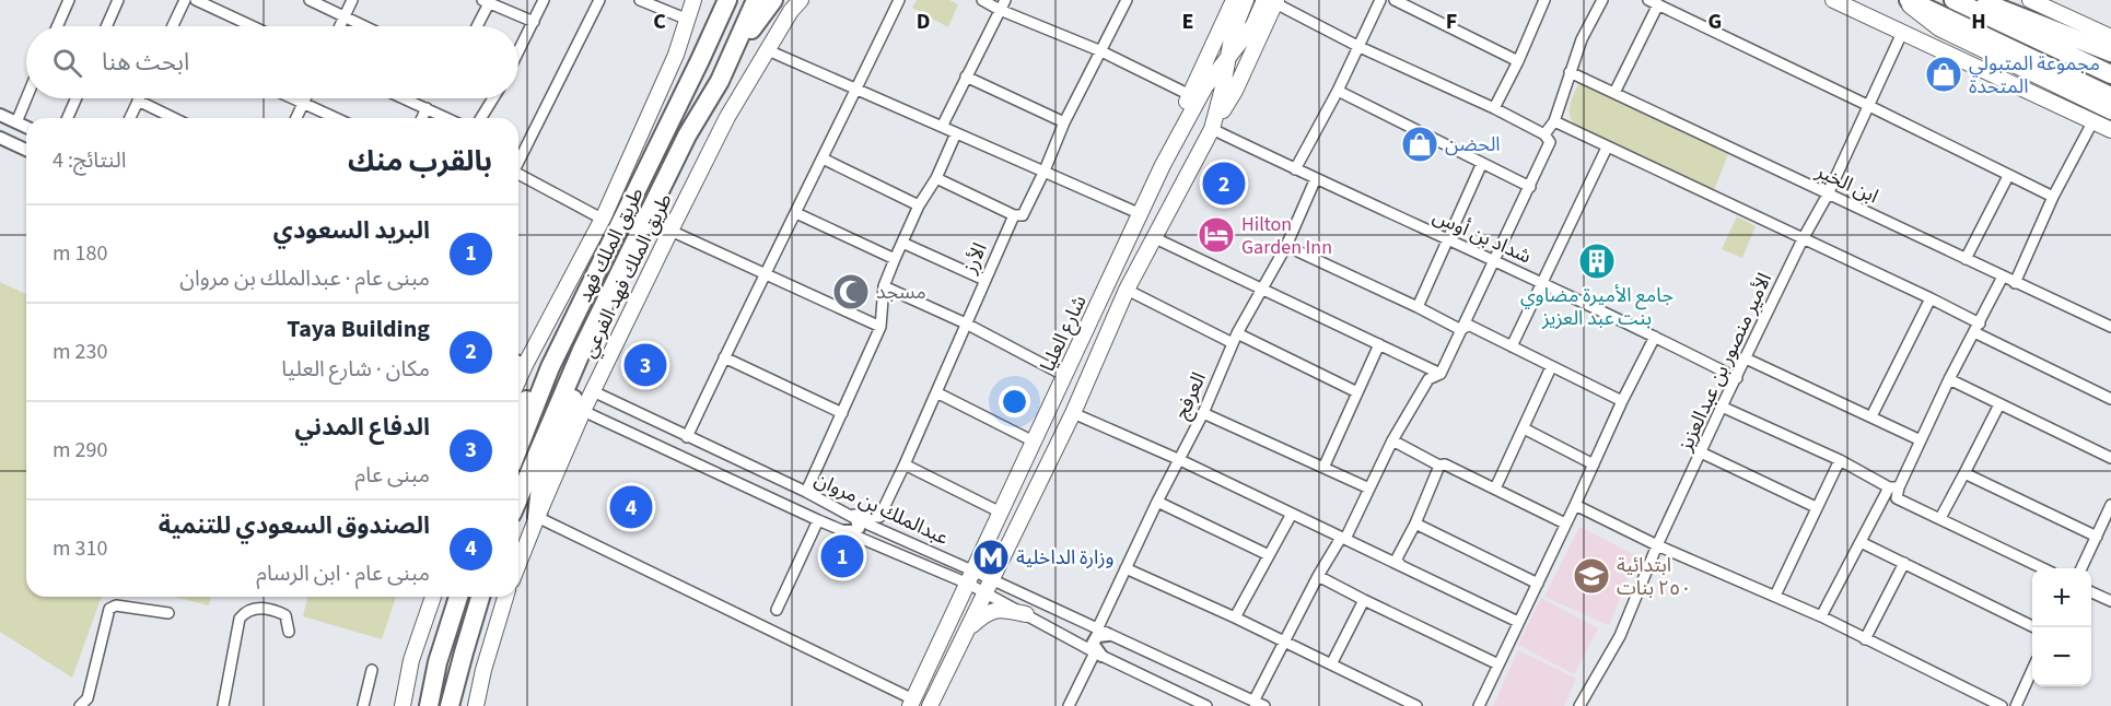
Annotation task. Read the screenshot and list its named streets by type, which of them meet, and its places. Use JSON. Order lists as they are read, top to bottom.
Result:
{
  "streets": {
    "highway": ["طريق الملك فهد"],
    "main road": ["طريق الملك فهد الفرعي", "شارع العليا"],
    "street": [
      "ابن الخير",
      "شداد بن أوس",
      "الأرز",
      "الأمير منصور بن عبدالعزيز",
      "العرفج",
      "عبدالملك بن مروان"
    ]
  },
  "crossings": [
    ["ابن الخير", "الأمير منصور بن عبدالعزيز"],
    ["شداد بن أوس", "شارع العليا"],
    ["شداد بن أوس", "الأمير منصور بن عبدالعزيز"],
    ["شداد بن أوس", "العرفج"],
    ["الأرز", "عبدالملك بن مروان"],
    ["طريق الملك فهد الفرعي", "عبدالملك بن مروان"],
    ["شارع العليا", "عبدالملك بن مروان"],
    ["العرفج", "عبدالملك بن مروان"]
  ],
  "places": {
    "shop": ["مجموعة المتبولي المتحدة", "الحضن"],
    "hotel": ["Hilton Garden Inn"],
    "building": ["جامع الأميرة مضاوي بنت عبد العزيز"],
    "mosque": ["مسجد"],
    "metro station": ["وزارة الداخلية"],
    "school or university": ["ابتدائية ٢٥٠ بنات"]
  },
  "page": {
    "search": "ابحث هنا",
    "heading": ["بالقرب منك", "النتائج: 4"],
    "pins": [
      "2",
      "3",
      "4",
      "1"
    ],
    "list": [
      {
        "mark": "1",
        "name": "البريد السعودي",
        "note": "مبنى عام · عبدالملك بن مروان",
        "value": "180 m"
      },
      {
        "mark": "2",
        "name": "Taya Building",
        "note": "مكان · شارع العليا",
        "value": "230 m"
      },
      {
        "mark": "3",
        "name": "الدفاع المدني",
        "note": "مبنى عام",
        "value": "290 m"
      },
      {
        "mark": "4",
        "name": "الصندوق السعودي للتنمية",
        "note": "مبنى عام · ابن الرسام",
        "value": "310 m"
      }
    ],
    "map_buttons": ["+", "−"]
  },
  "grid": {
    "columns": [
      "C",
      "D",
      "E",
      "F",
      "G",
      "H"
    ]
  }
}
